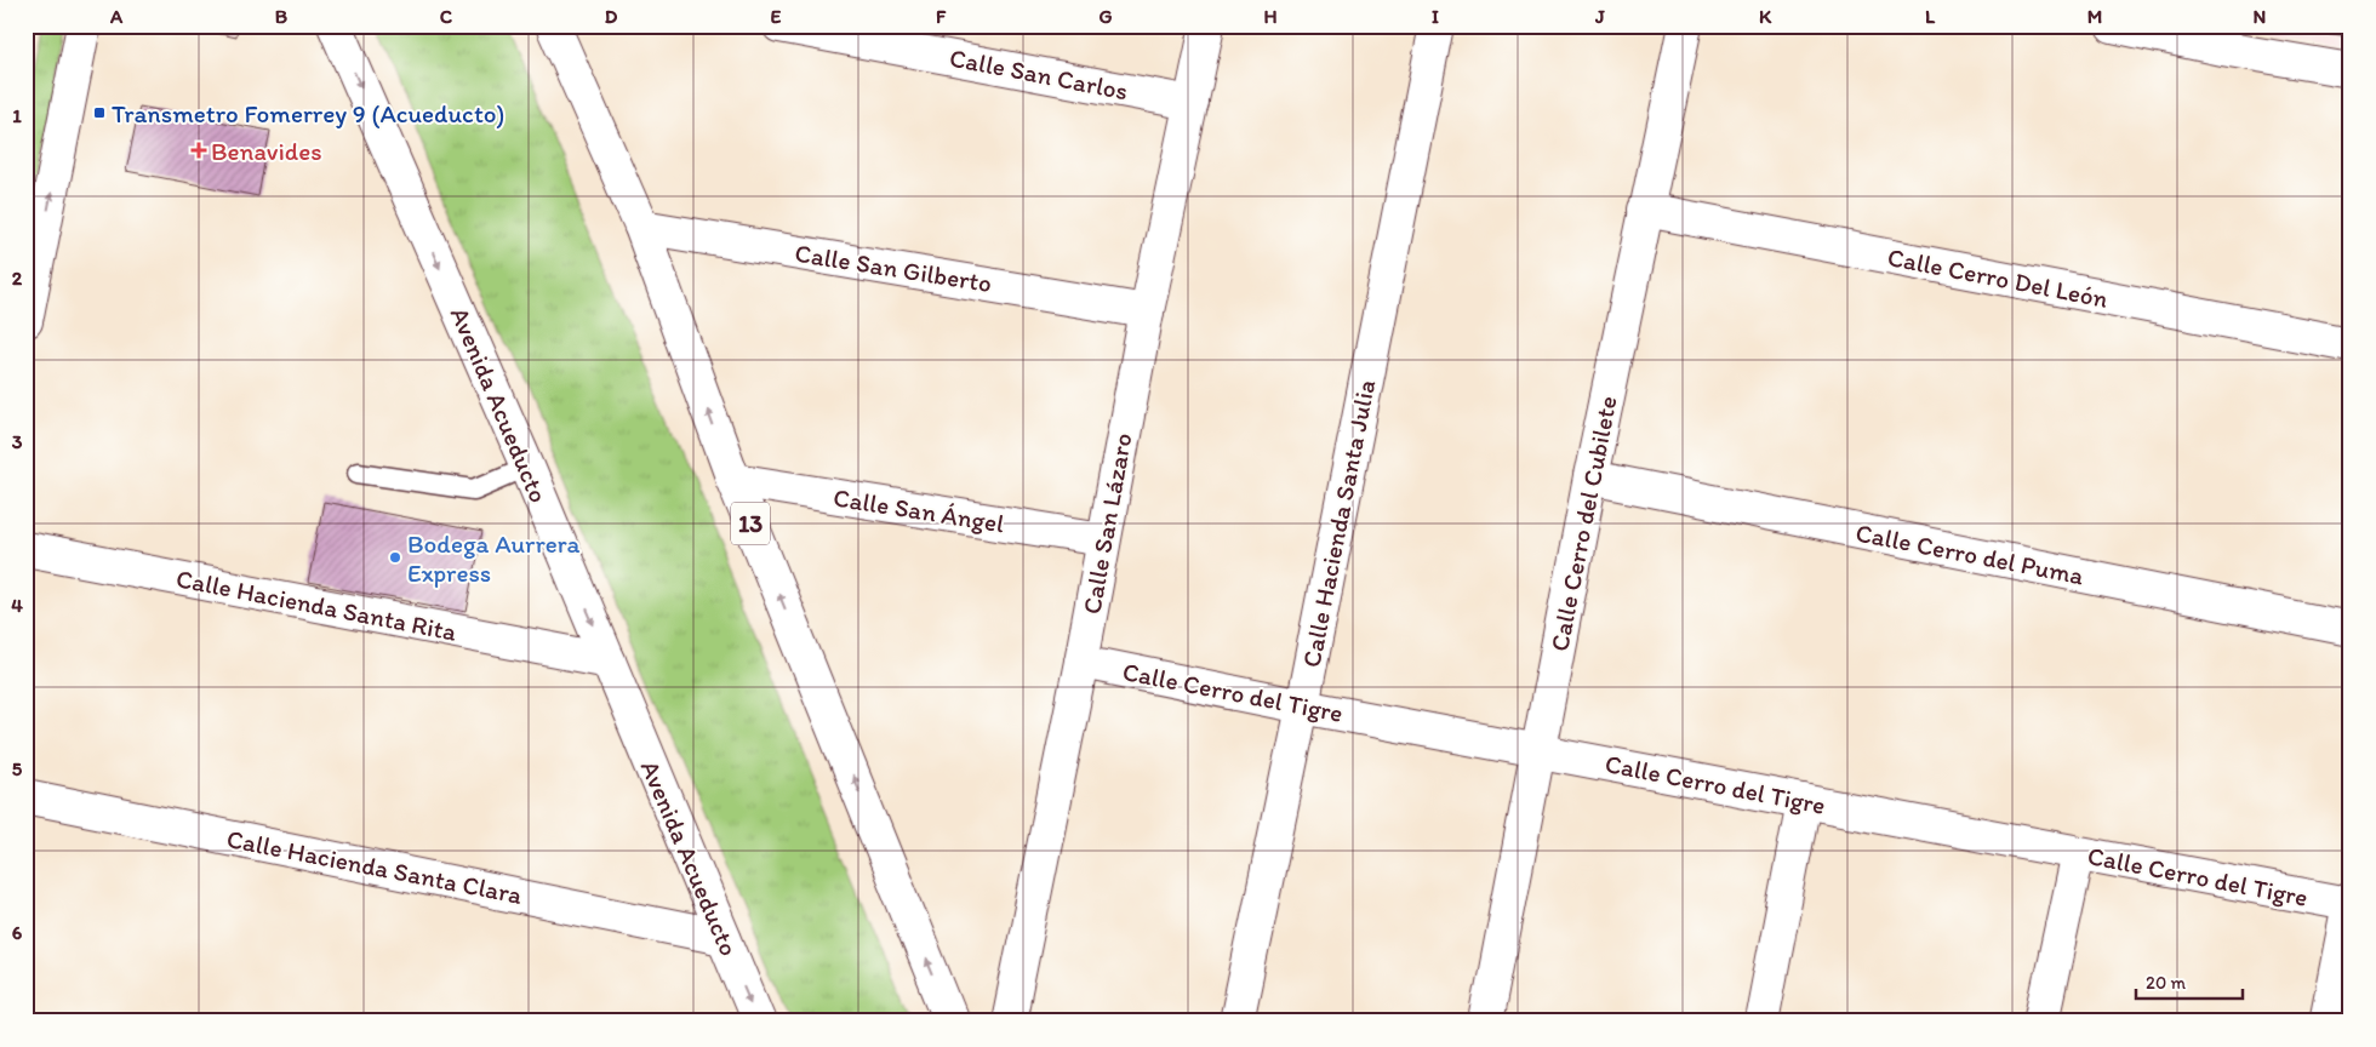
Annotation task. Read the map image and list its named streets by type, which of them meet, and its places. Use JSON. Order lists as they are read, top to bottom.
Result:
{
  "streets": {
    "street": [
      "Calle San Carlos",
      "Calle San Gilberto",
      "Calle Cerro Del León",
      "Avenida Acueducto",
      "Calle San Ángel",
      "13",
      "Calle San Lázaro",
      "Calle Hacienda Santa Julia",
      "Calle Cerro del Cubilete",
      "Calle Cerro del Puma",
      "Calle Hacienda Santa Rita",
      "Calle Cerro del Tigre",
      "Calle Hacienda Santa Clara"
    ]
  },
  "crossings": [
    ["Calle San Carlos", "Calle San Lázaro"],
    ["Calle San Gilberto", "13"],
    ["Calle San Gilberto", "Calle San Lázaro"],
    ["Calle Cerro Del León", "Calle Cerro del Cubilete"],
    ["Avenida Acueducto", "Calle Hacienda Santa Rita"],
    ["Avenida Acueducto", "Calle Hacienda Santa Clara"],
    ["Calle San Ángel", "13"],
    ["Calle San Ángel", "Calle San Lázaro"],
    ["Calle San Lázaro", "Calle Cerro del Tigre"],
    ["Calle Hacienda Santa Julia", "Calle Cerro del Tigre"],
    ["Calle Cerro del Cubilete", "Calle Cerro del Puma"],
    ["Calle Cerro del Cubilete", "Calle Cerro del Tigre"]
  ],
  "places": {
    "transit": ["Transmetro Fomerrey 9 (Acueducto)"],
    "health": ["Benavides"],
    "other": ["Bodega Aurrera Express"]
  },
  "scale_bar": "20 m",
  "grid": {
    "columns": [
      "A",
      "B",
      "C",
      "D",
      "E",
      "F",
      "G",
      "H",
      "I",
      "J",
      "K",
      "L",
      "M",
      "N"
    ],
    "rows": [
      "1",
      "2",
      "3",
      "4",
      "5",
      "6"
    ]
  }
}
